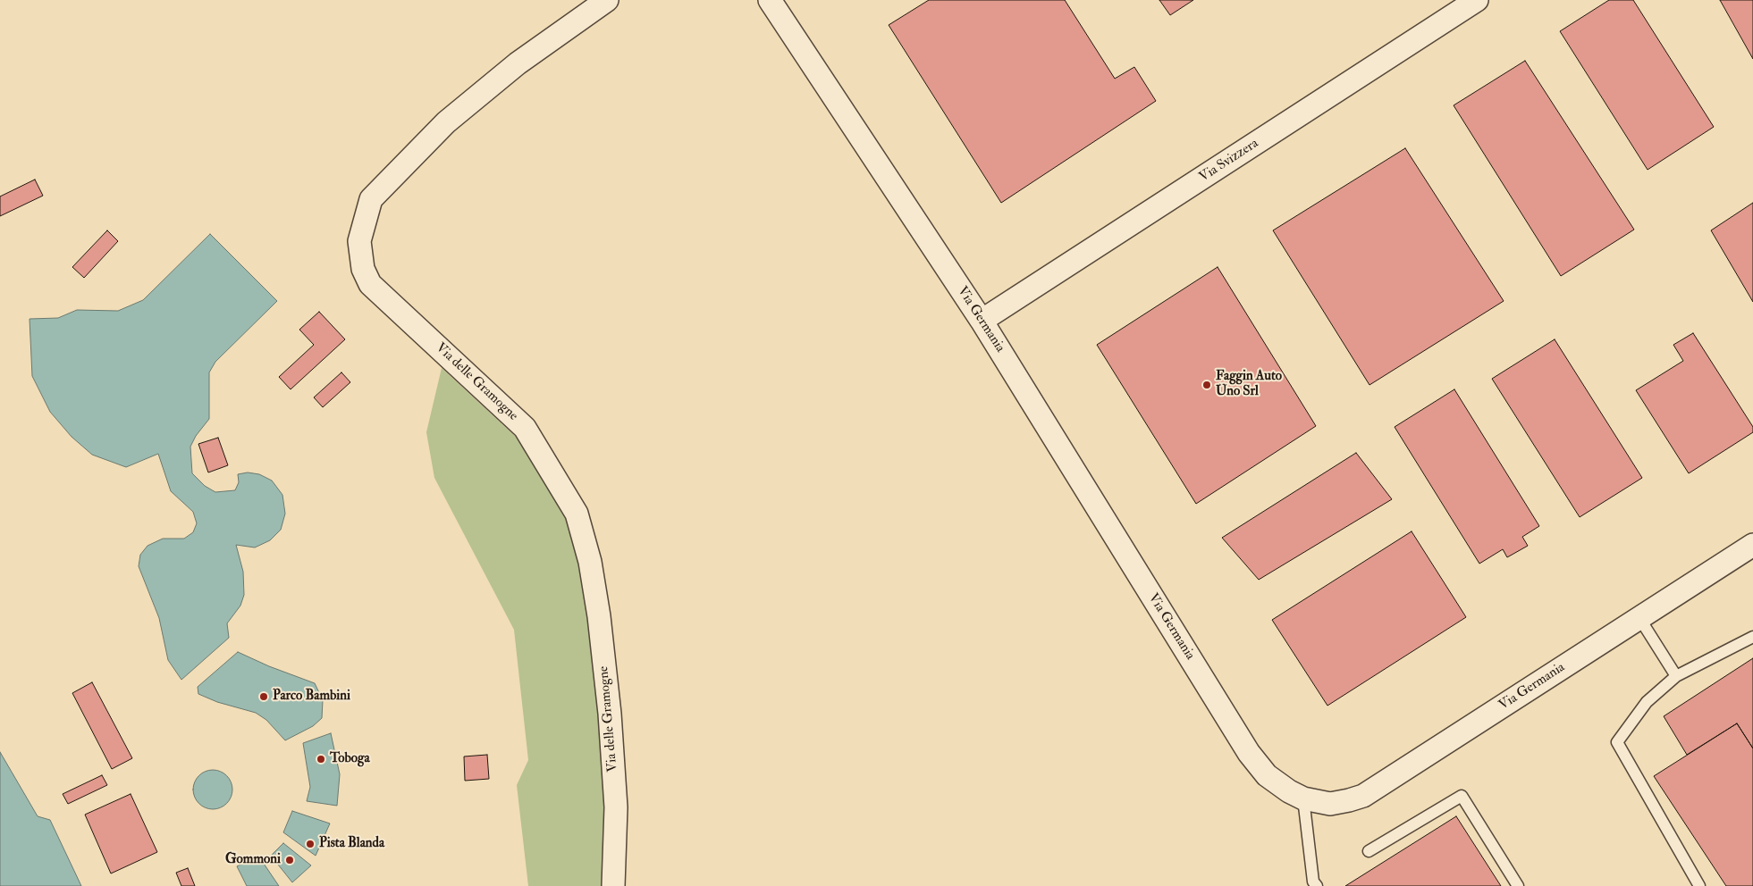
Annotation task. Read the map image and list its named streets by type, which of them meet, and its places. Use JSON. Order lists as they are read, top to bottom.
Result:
{
  "streets": {
    "street": ["Via Svizzera", "Via Germania", "Via delle Gramogne"]
  },
  "crossings": [
    ["Via Svizzera", "Via Germania"]
  ],
  "places": [
    "Faggin Auto Uno Srl",
    "Parco Bambini",
    "Toboga",
    "Pista Blanda",
    "Gommoni"
  ]
}
